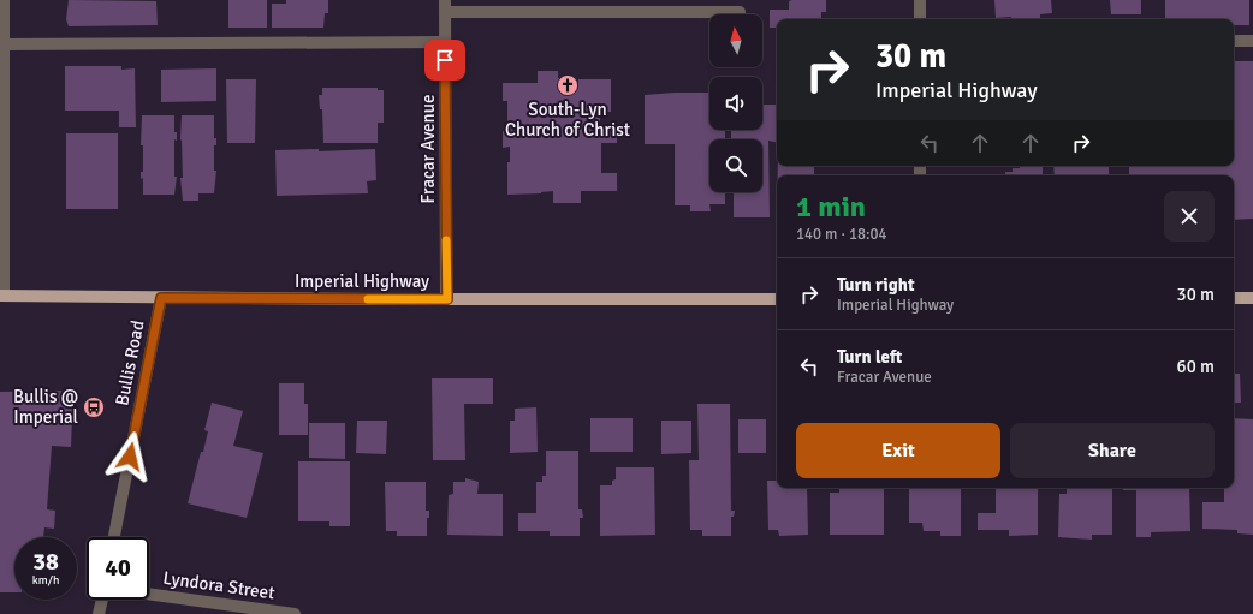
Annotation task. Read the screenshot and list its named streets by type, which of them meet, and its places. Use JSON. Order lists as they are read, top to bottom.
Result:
{
  "streets": {
    "main road": ["Imperial Highway"],
    "street": ["Fracar Avenue", "Bullis Road", "Lyndora Street"]
  },
  "crossings": [
    ["Fracar Avenue", "Imperial Highway"],
    ["Imperial Highway", "Bullis Road"]
  ],
  "places": {
    "church": ["South-Lyn Church of Christ"],
    "bus stop": ["Bullis @ Imperial"]
  },
  "north": "top",
  "page": {
    "turn": ["30 m", "Imperial Highway"],
    "heading": ["1 min", "140 m · 18:04"],
    "list": [
      {
        "name": "Turn right",
        "note": "Imperial Highway",
        "value": "30 m"
      },
      {
        "name": "Turn left",
        "note": "Fracar Avenue",
        "value": "60 m"
      }
    ],
    "buttons": ["Exit", "Share"],
    "speed": "38 km/h",
    "limit": "40"
  }
}
